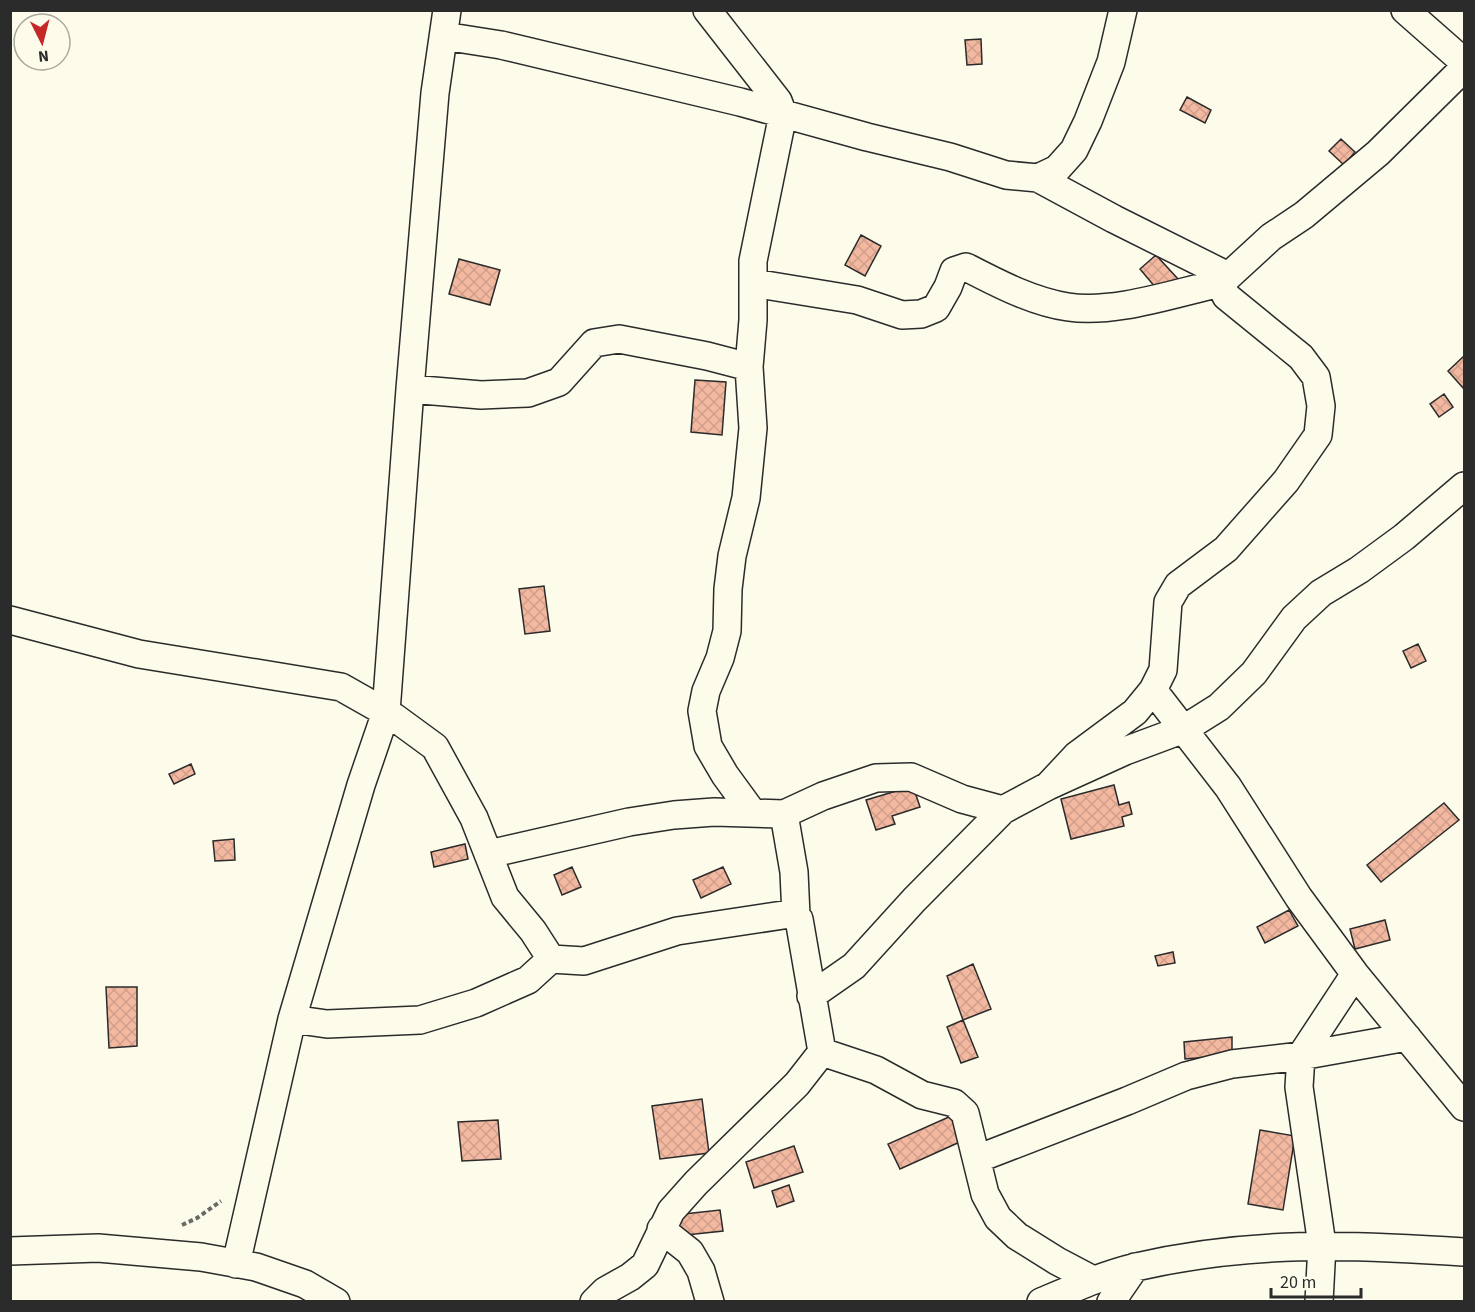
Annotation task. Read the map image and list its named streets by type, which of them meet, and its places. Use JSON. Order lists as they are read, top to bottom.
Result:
{
  "scale_bar": "20 m",
  "north": "bottom"
}
